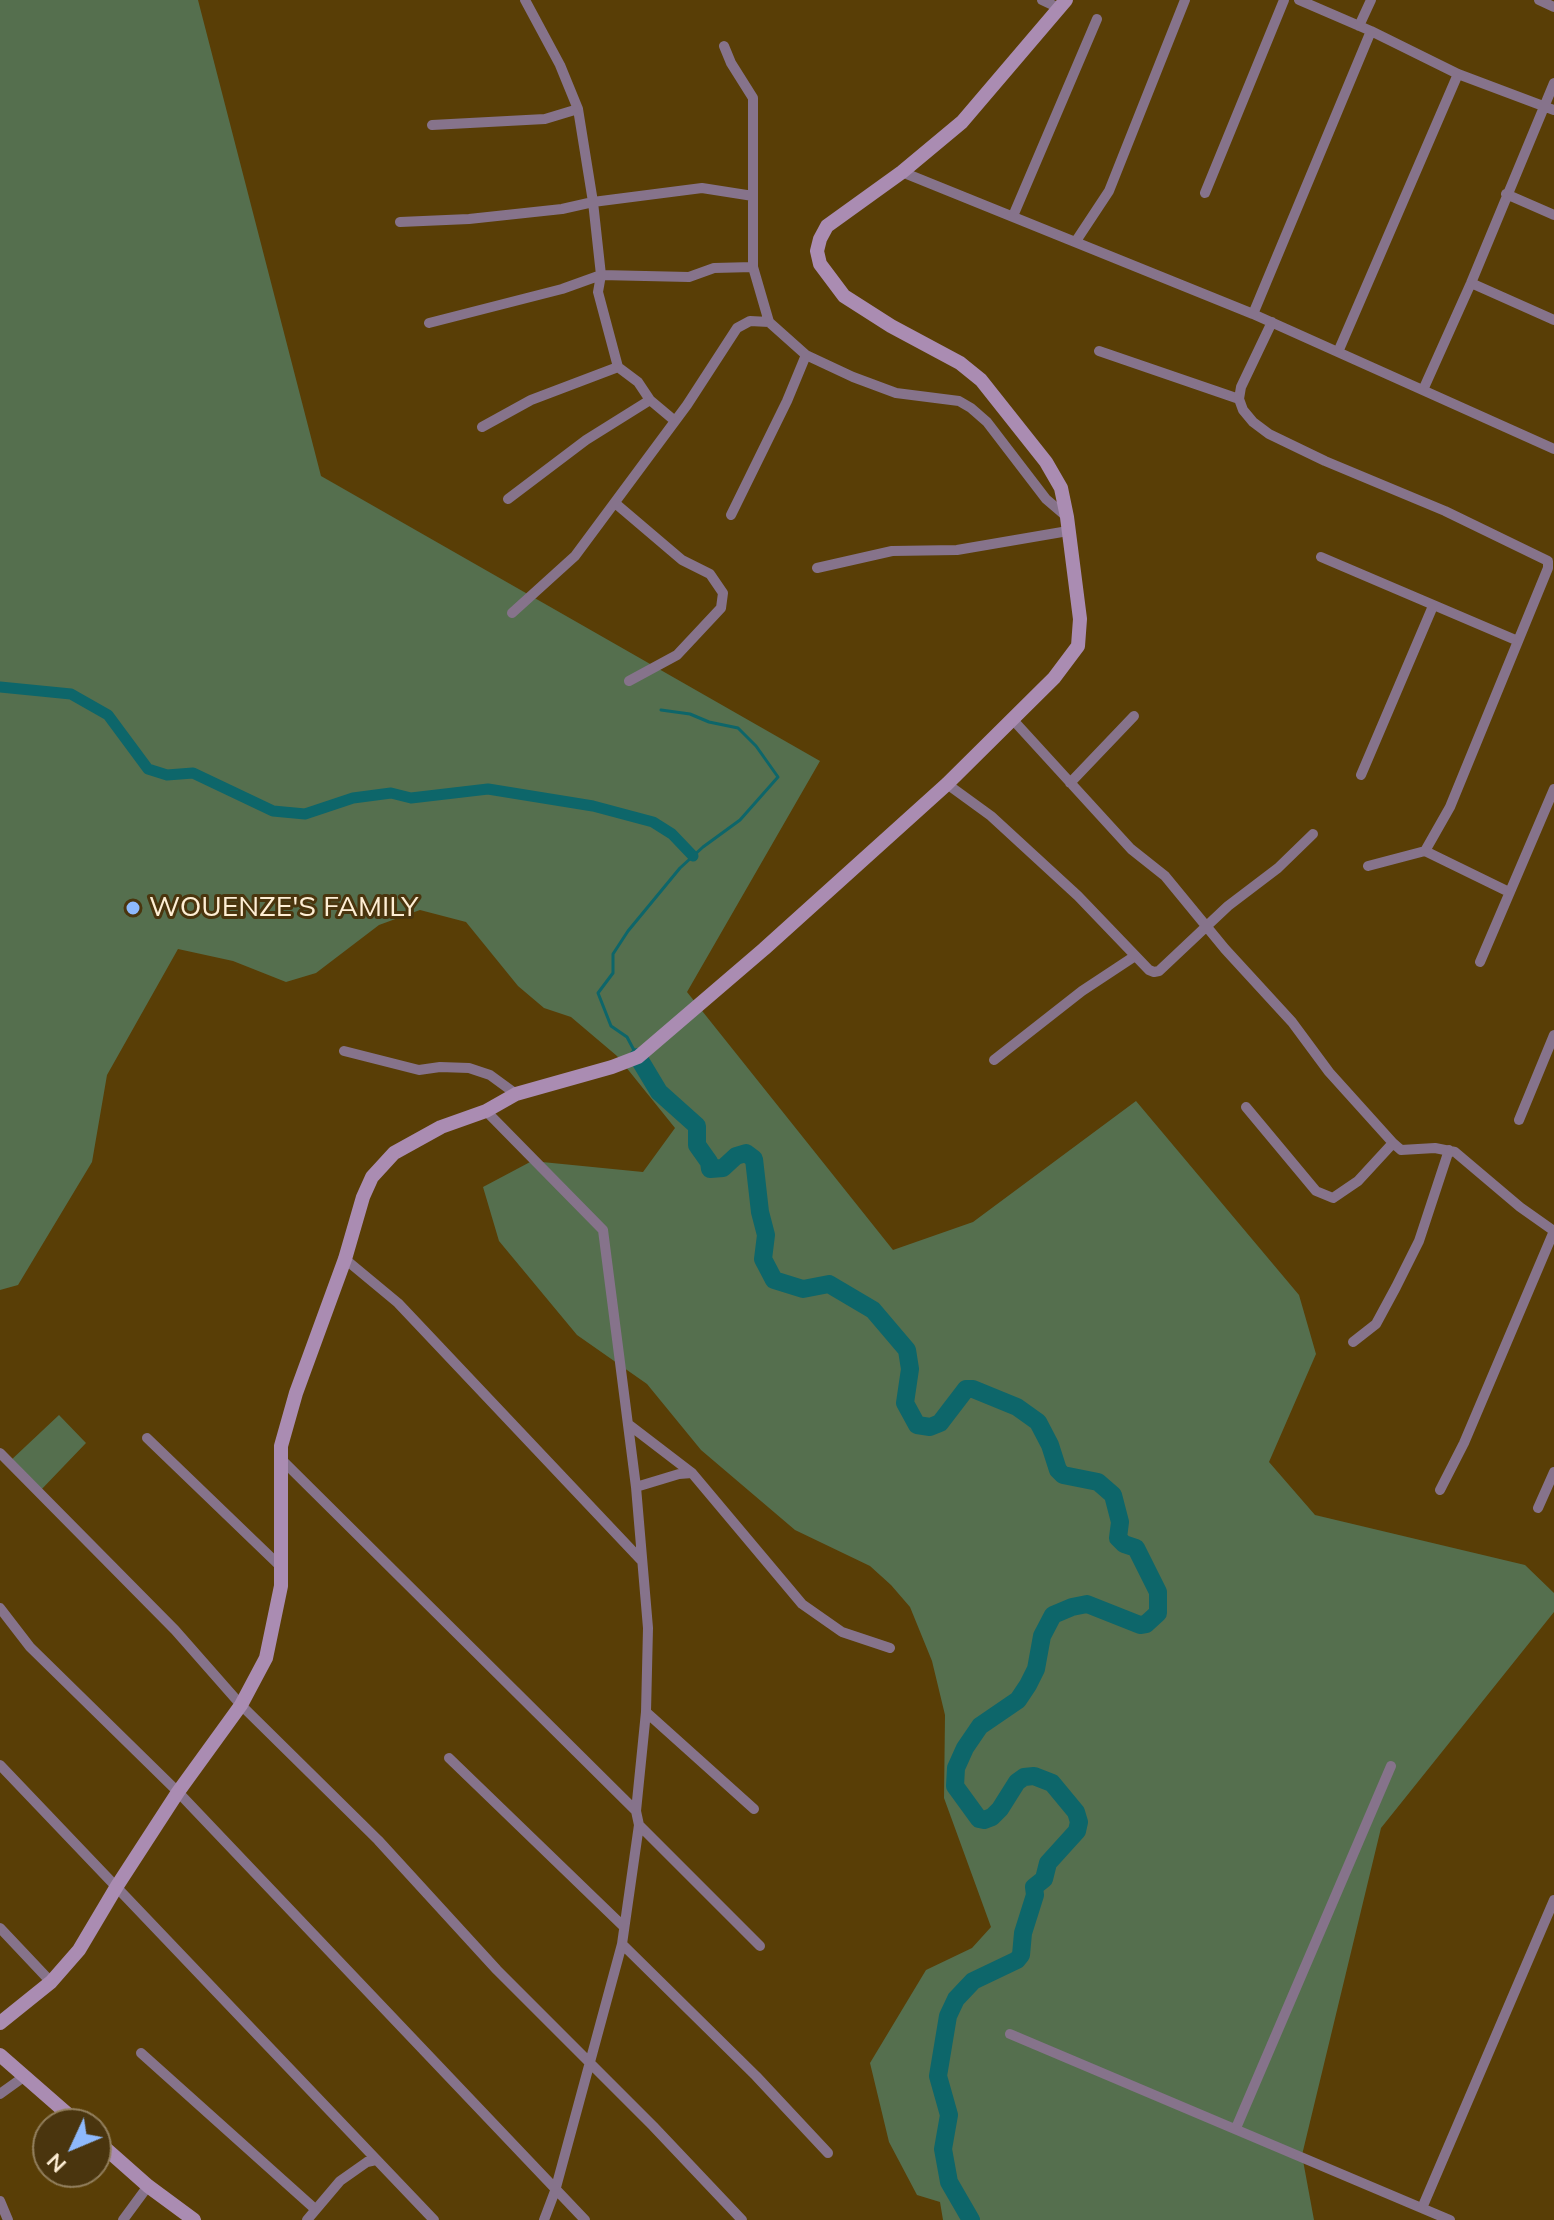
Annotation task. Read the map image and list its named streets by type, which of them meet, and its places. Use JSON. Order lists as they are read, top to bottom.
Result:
{
  "places": ["WOUENZE'S FAMILY"],
  "north": "bottom left"
}
